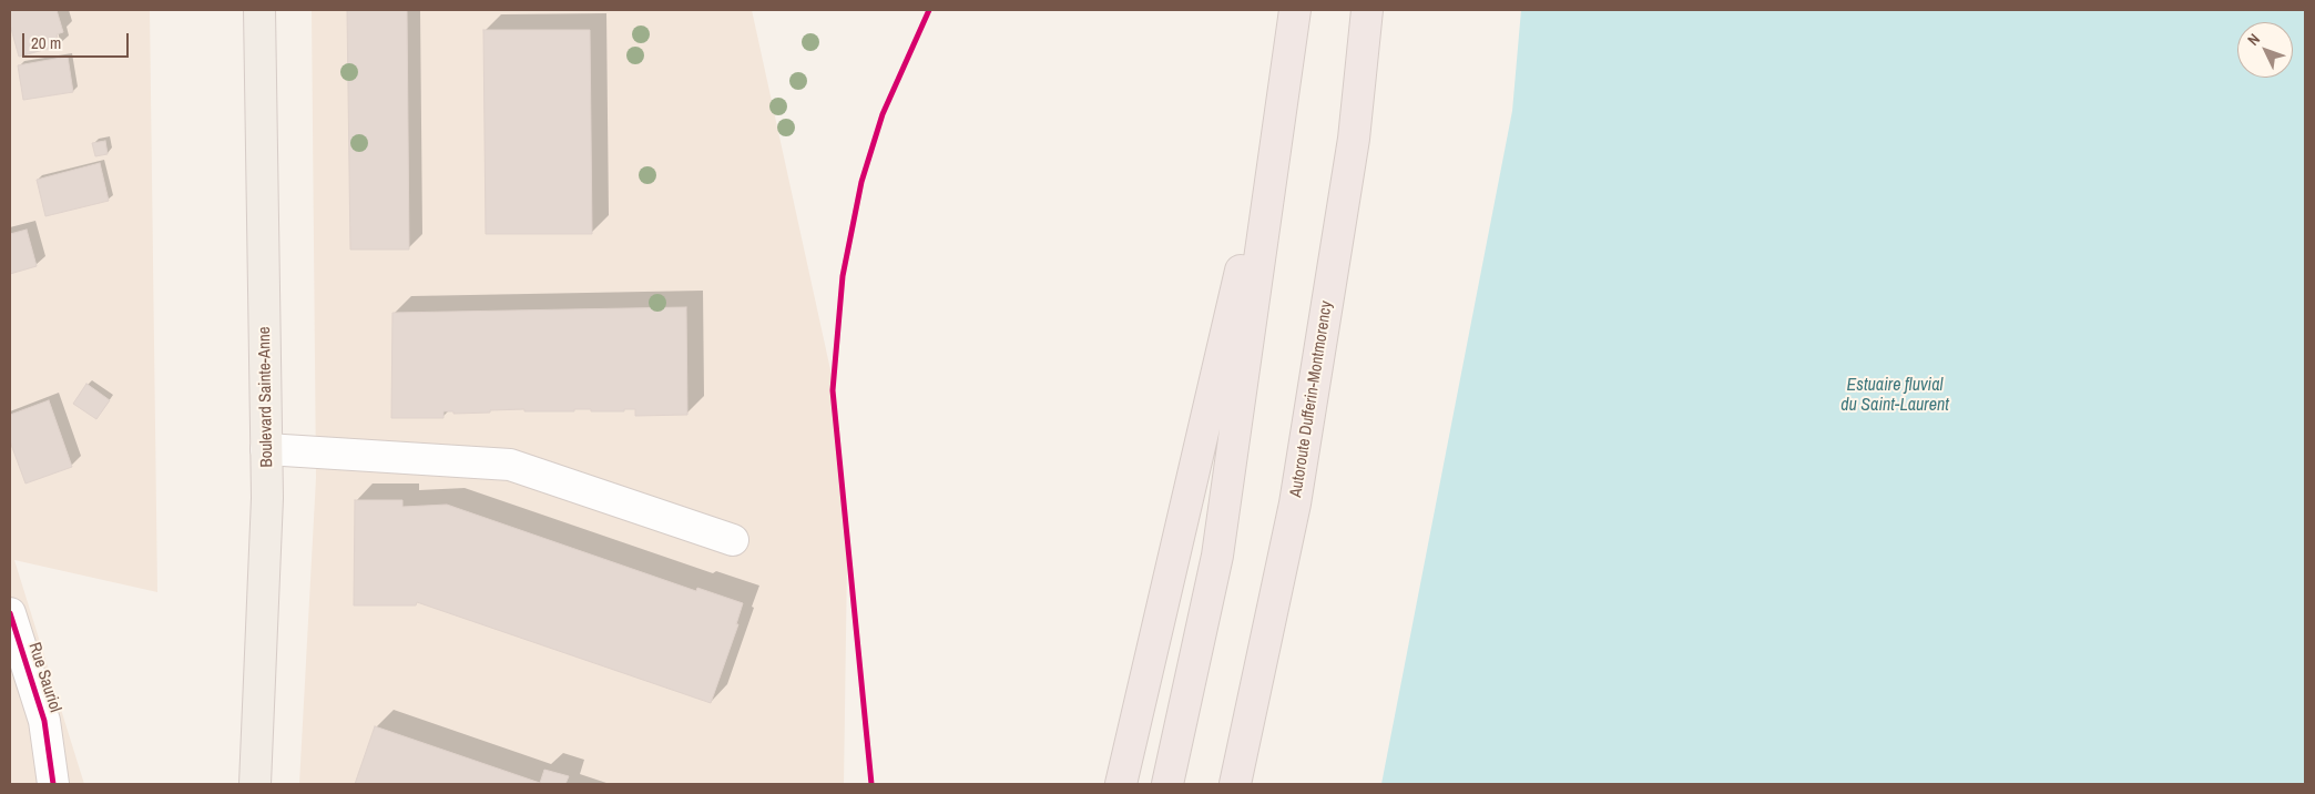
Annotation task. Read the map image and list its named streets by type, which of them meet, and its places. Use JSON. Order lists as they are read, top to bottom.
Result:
{
  "streets": {
    "highway": ["Autoroute Dufferin-Montmorency"],
    "main road": ["Boulevard Sainte-Anne"],
    "street": ["Rue Sauriol"]
  },
  "water": ["Estuaire fluvial du Saint-Laurent"],
  "scale_bar": "20 m",
  "north": "top left"
}
